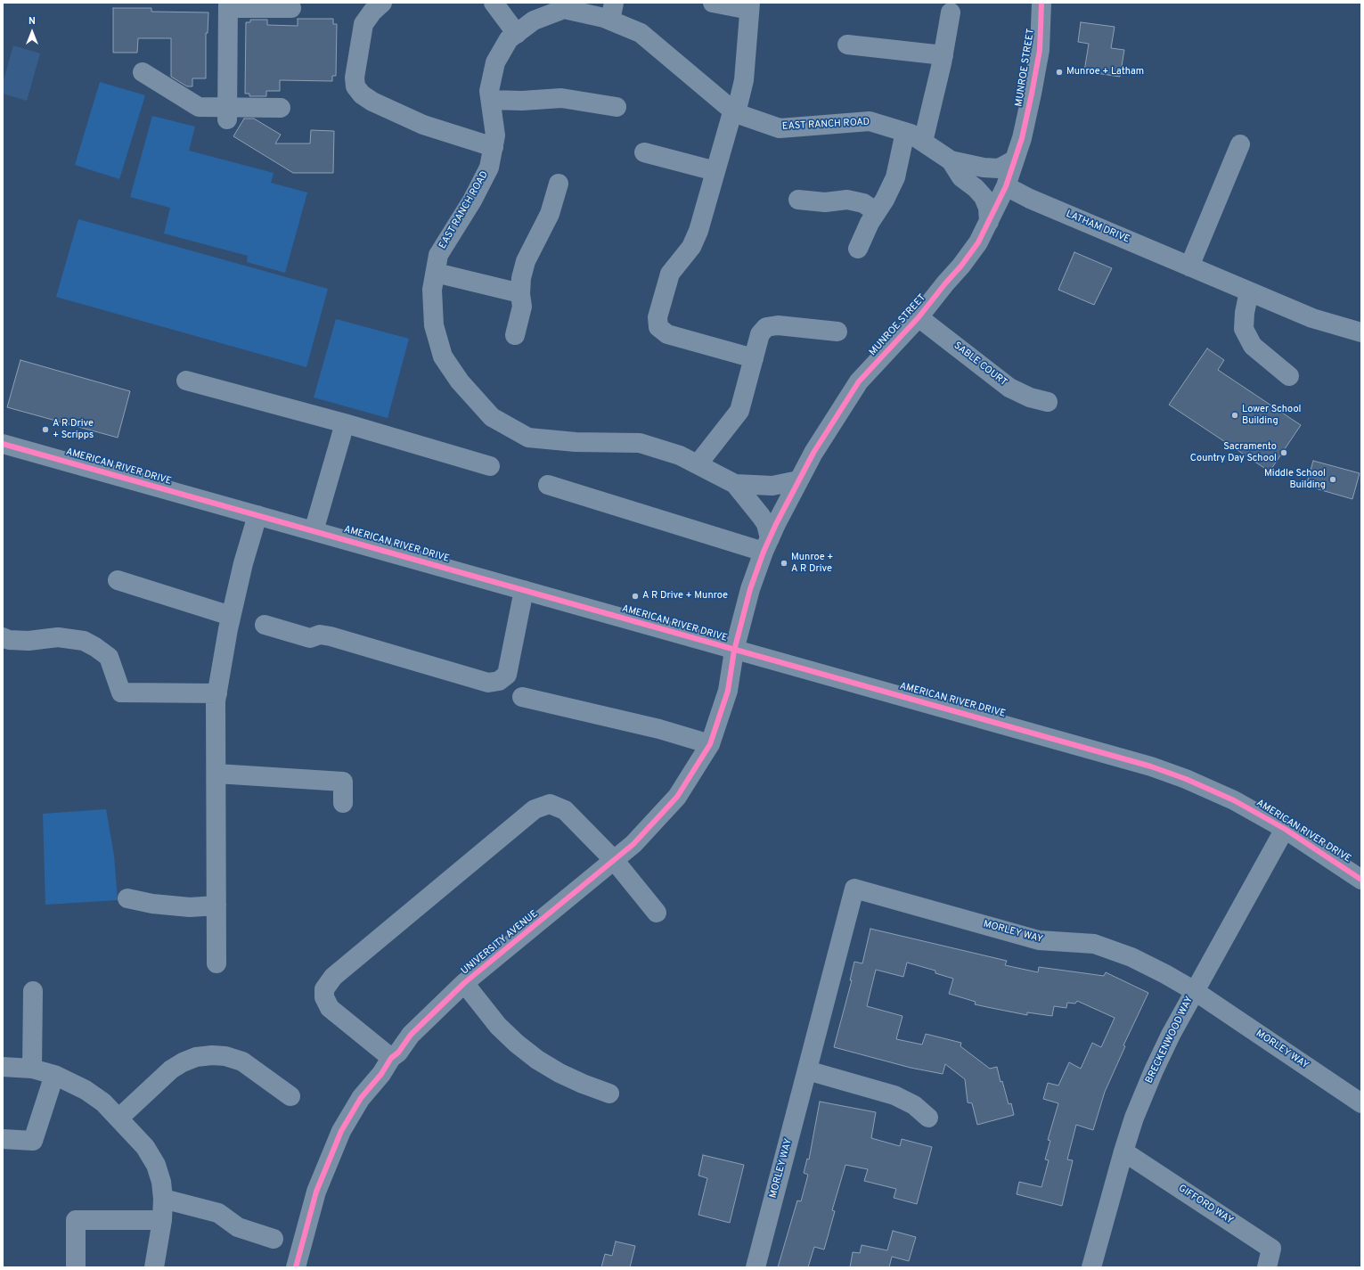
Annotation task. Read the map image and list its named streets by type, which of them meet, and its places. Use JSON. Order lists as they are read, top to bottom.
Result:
{
  "streets": {
    "street": [
      "MUNROE STREET",
      "EAST RANCH ROAD",
      "LATHAM DRIVE",
      "SABLE COURT",
      "AMERICAN RIVER DRIVE",
      "MORLEY WAY",
      "UNIVERSITY AVENUE",
      "BRECKENWOOD WAY",
      "GIFFORD WAY"
    ]
  },
  "crossings": [
    ["MUNROE STREET", "EAST RANCH ROAD"],
    ["MUNROE STREET", "LATHAM DRIVE"],
    ["MUNROE STREET", "SABLE COURT"],
    ["MUNROE STREET", "AMERICAN RIVER DRIVE"],
    ["MUNROE STREET", "UNIVERSITY AVENUE"],
    ["AMERICAN RIVER DRIVE", "UNIVERSITY AVENUE"],
    ["AMERICAN RIVER DRIVE", "BRECKENWOOD WAY"],
    ["MORLEY WAY", "BRECKENWOOD WAY"],
    ["BRECKENWOOD WAY", "GIFFORD WAY"]
  ],
  "places": [
    "Munroe + Latham",
    "Lower School Building",
    "A R Drive + Scripps",
    "Sacramento Country Day School",
    "Middle School Building",
    "Munroe + A R Drive",
    "A R Drive + Munroe"
  ],
  "north": "top"
}
